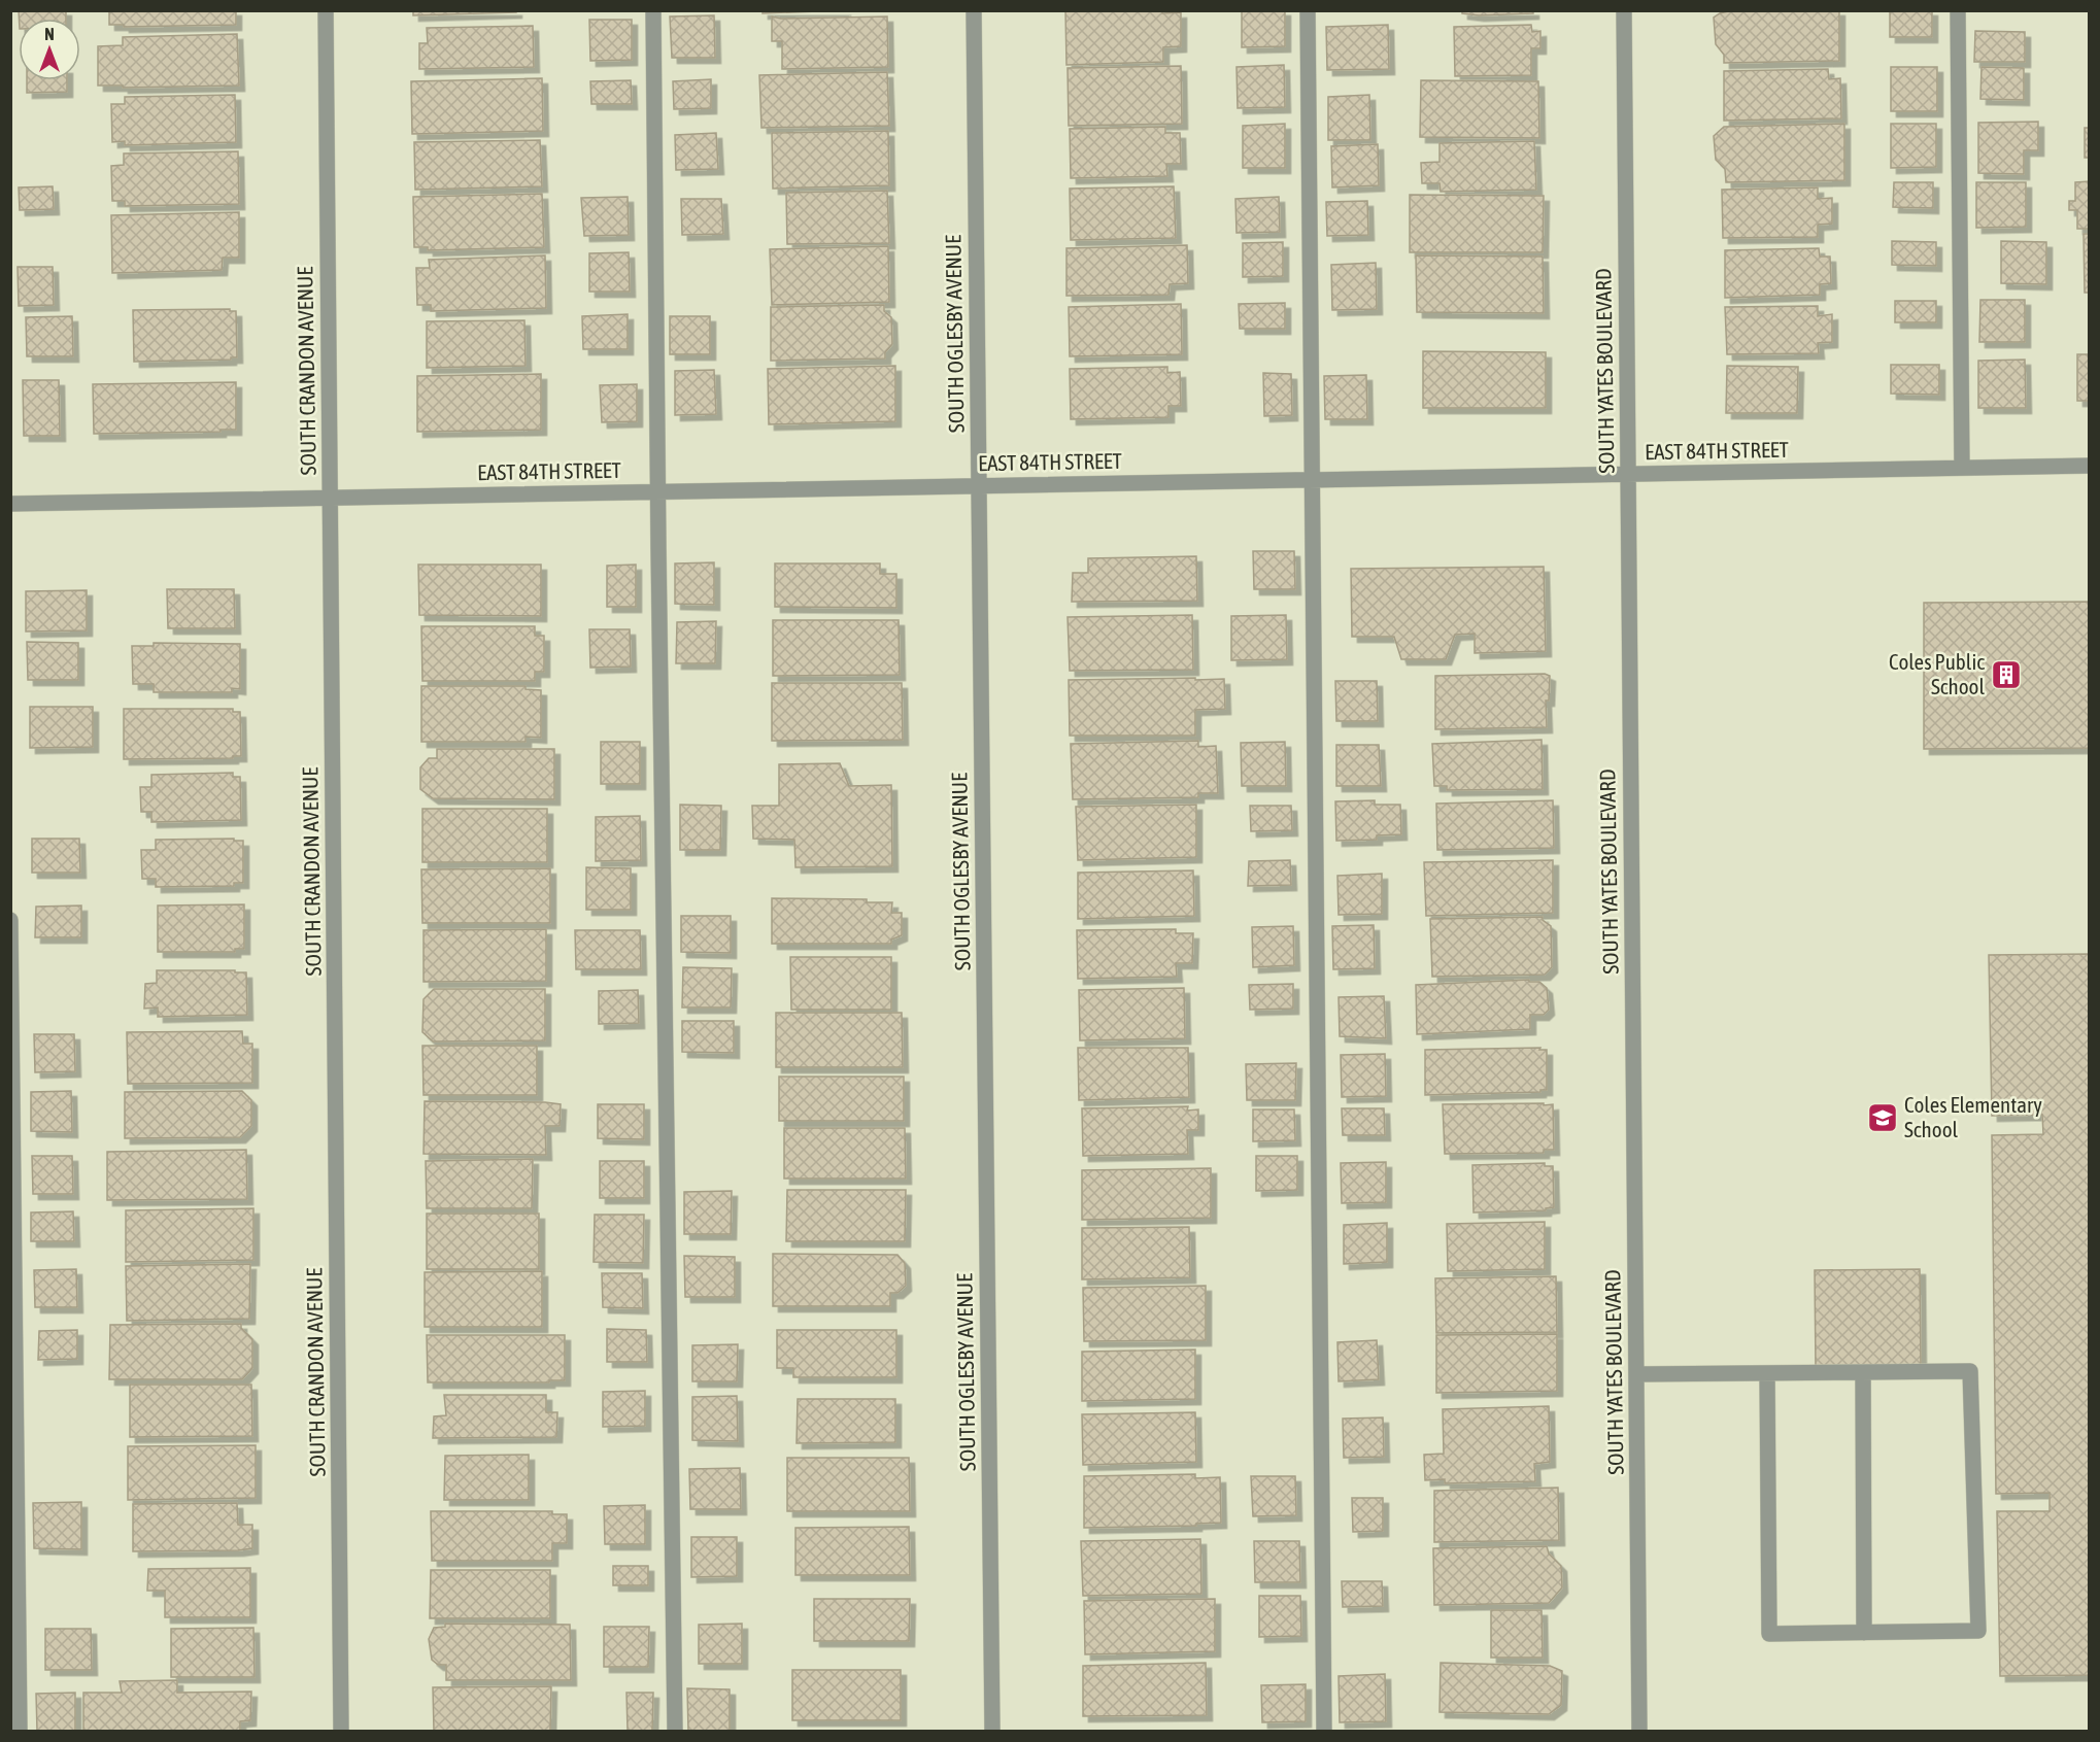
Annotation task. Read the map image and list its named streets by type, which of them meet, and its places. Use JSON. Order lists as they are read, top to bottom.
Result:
{
  "streets": {
    "street": [
      "SOUTH OGLESBY AVENUE",
      "SOUTH CRANDON AVENUE",
      "SOUTH YATES BOULEVARD",
      "EAST 84TH STREET"
    ]
  },
  "crossings": [
    ["SOUTH OGLESBY AVENUE", "EAST 84TH STREET"],
    ["SOUTH CRANDON AVENUE", "EAST 84TH STREET"],
    ["SOUTH YATES BOULEVARD", "EAST 84TH STREET"]
  ],
  "places": {
    "building": ["Coles Public School"],
    "school or university": ["Coles Elementary School"]
  },
  "north": "top"
}
